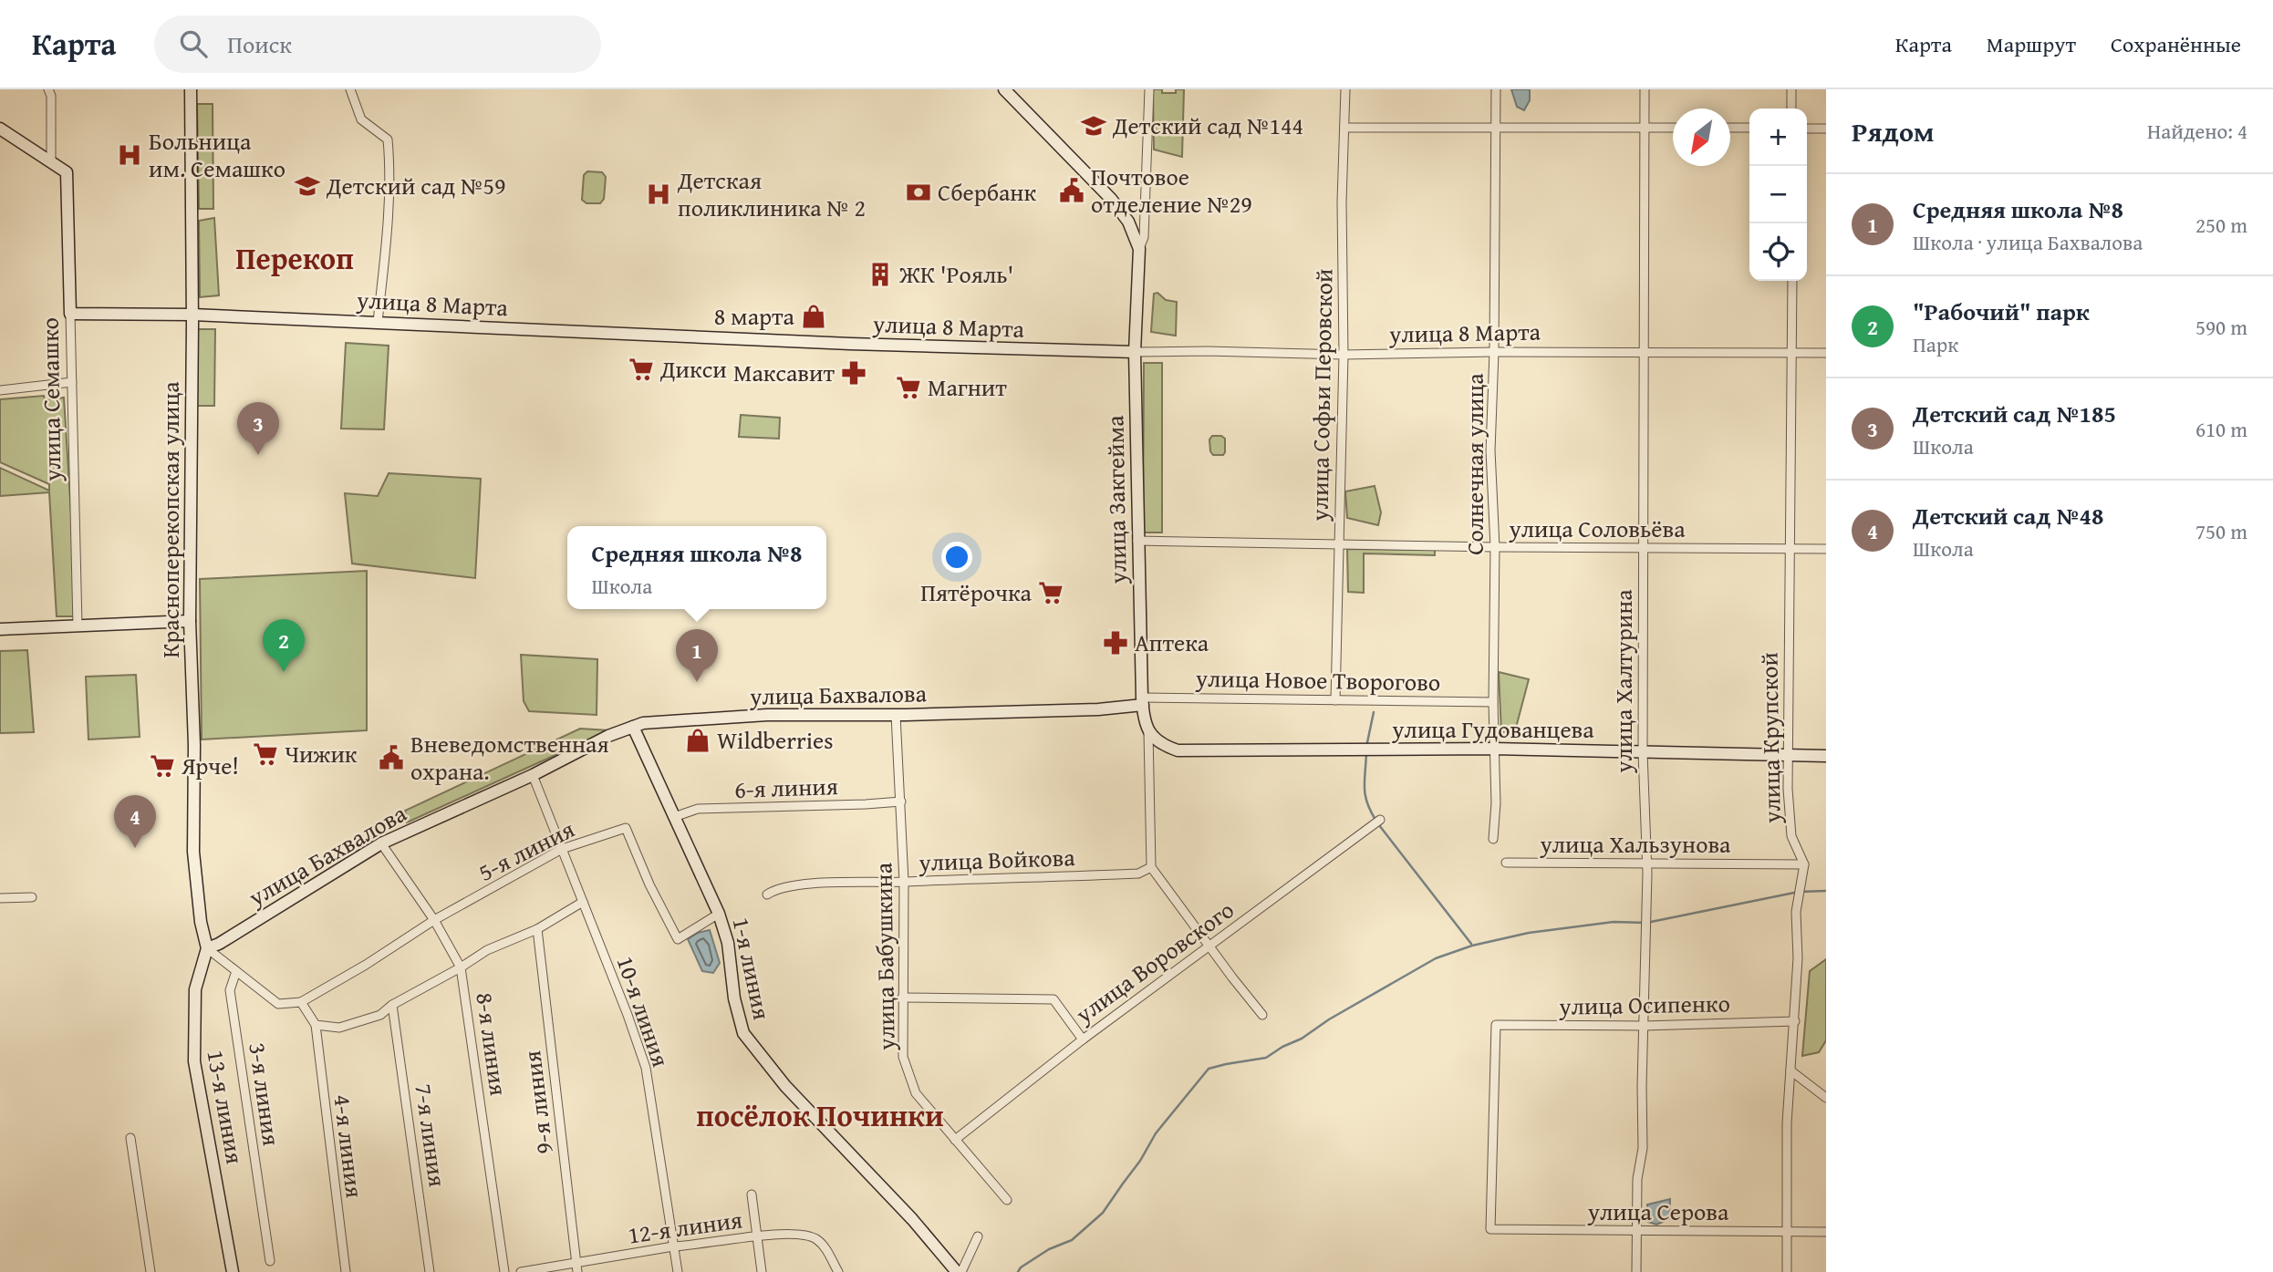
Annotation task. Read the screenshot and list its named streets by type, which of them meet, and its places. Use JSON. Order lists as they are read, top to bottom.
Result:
{
  "streets": {
    "street": [
      "улица 8 Марта",
      "улица Софьи Перовской",
      "улица Семашко",
      "Солнечная улица",
      "улица Закгейма",
      "Красноперекопская улица",
      "улица Соловьёва",
      "улица Новое Творогово",
      "улица Халтурина",
      "улица Бахвалова",
      "улица Гудованцева",
      "улица Крупской",
      "6-я линия",
      "улица Хальзунова",
      "5-я линия",
      "улица Войкова",
      "улица Бабушкина",
      "улица Воровского",
      "1-я линия",
      "улица Осипенко",
      "10-я линия",
      "8-я линия",
      "3-я линия",
      "9-я линия",
      "13-я линия",
      "7-я линия",
      "4-я линия",
      "улица Серова",
      "12-я линия"
    ]
  },
  "crossings": [
    ["улица 8 Марта", "улица Софьи Перовской"],
    ["улица 8 Марта", "улица Семашко"],
    ["улица 8 Марта", "Солнечная улица"],
    ["улица 8 Марта", "улица Закгейма"],
    ["улица 8 Марта", "Красноперекопская улица"],
    ["улица 8 Марта", "улица Халтурина"],
    ["улица 8 Марта", "улица Крупской"],
    ["улица Софьи Перовской", "улица Соловьёва"],
    ["улица Софьи Перовской", "улица Новое Творогово"],
    ["Солнечная улица", "улица Соловьёва"],
    ["Солнечная улица", "улица Новое Творогово"],
    ["Солнечная улица", "улица Гудованцева"],
    ["улица Закгейма", "улица Соловьёва"],
    ["улица Закгейма", "улица Новое Творогово"],
    ["улица Закгейма", "улица Бахвалова"],
    ["улица Закгейма", "улица Гудованцева"],
    ["Красноперекопская улица", "улица Бахвалова"],
    ["Красноперекопская улица", "13-я линия"],
    ["улица Соловьёва", "улица Халтурина"],
    ["улица Соловьёва", "улица Крупской"],
    ["улица Новое Творогово", "улица Бахвалова"],
    ["улица Халтурина", "улица Гудованцева"],
    ["улица Халтурина", "улица Хальзунова"],
    ["улица Халтурина", "улица Осипенко"],
    ["улица Халтурина", "улица Серова"],
    ["улица Бахвалова", "улица Бабушкина"],
    ["улица Бахвалова", "1-я линия"],
    ["улица Бахвалова", "10-я линия"],
    ["улица Бахвалова", "8-я линия"],
    ["улица Бахвалова", "13-я линия"],
    ["улица Гудованцева", "улица Крупской"],
    ["улица Крупской", "улица Хальзунова"],
    ["6-я линия", "улица Бабушкина"],
    ["6-я линия", "1-я линия"],
    ["5-я линия", "1-я линия"],
    ["5-я линия", "10-я линия"],
    ["5-я линия", "8-я линия"],
    ["улица Войкова", "улица Бабушкина"],
    ["улица Бабушкина", "улица Воровского"],
    ["улица Осипенко", "улица Серова"],
    ["10-я линия", "12-я линия"],
    ["9-я линия", "12-я линия"]
  ],
  "districts": ["Перекоп", "посёлок Починки"],
  "places": {
    "school or university": ["Детский сад №144", "Детский сад №59"],
    "hospital": ["Больница им. Семашко", "Детская поликлиника № 2"],
    "public building": ["Почтовое отделение №29", "Вневедомственная охрана."],
    "bank": ["Сбербанк"],
    "building": ["ЖК 'Рояль'"],
    "shop": ["8 марта", "Wildberries"],
    "supermarket": [
      "Дикси",
      "Магнит",
      "Пятёрочка",
      "Чижик",
      "Ярче!"
    ],
    "pharmacy": ["Максавит", "Аптека"]
  },
  "north": "bottom left",
  "page": {
    "header": "Карта",
    "search": "Поиск",
    "nav": ["Карта", "Маршрут", "Сохранённые"],
    "heading": ["Рядом", "Найдено: 4"],
    "map_buttons": ["+", "−"],
    "list": [
      {
        "mark": "1",
        "name": "Средняя школа №8",
        "note": "Школа · улица Бахвалова",
        "value": "250 m"
      },
      {
        "mark": "2",
        "name": "\"Рабочий\" парк",
        "note": "Парк",
        "value": "590 m"
      },
      {
        "mark": "3",
        "name": "Детский сад №185",
        "note": "Школа",
        "value": "610 m"
      },
      {
        "mark": "4",
        "name": "Детский сад №48",
        "note": "Школа",
        "value": "750 m"
      }
    ],
    "pins": [
      "3",
      "2",
      "1",
      "4"
    ],
    "popup": ["Средняя школа №8", "Школа"]
  }
}
